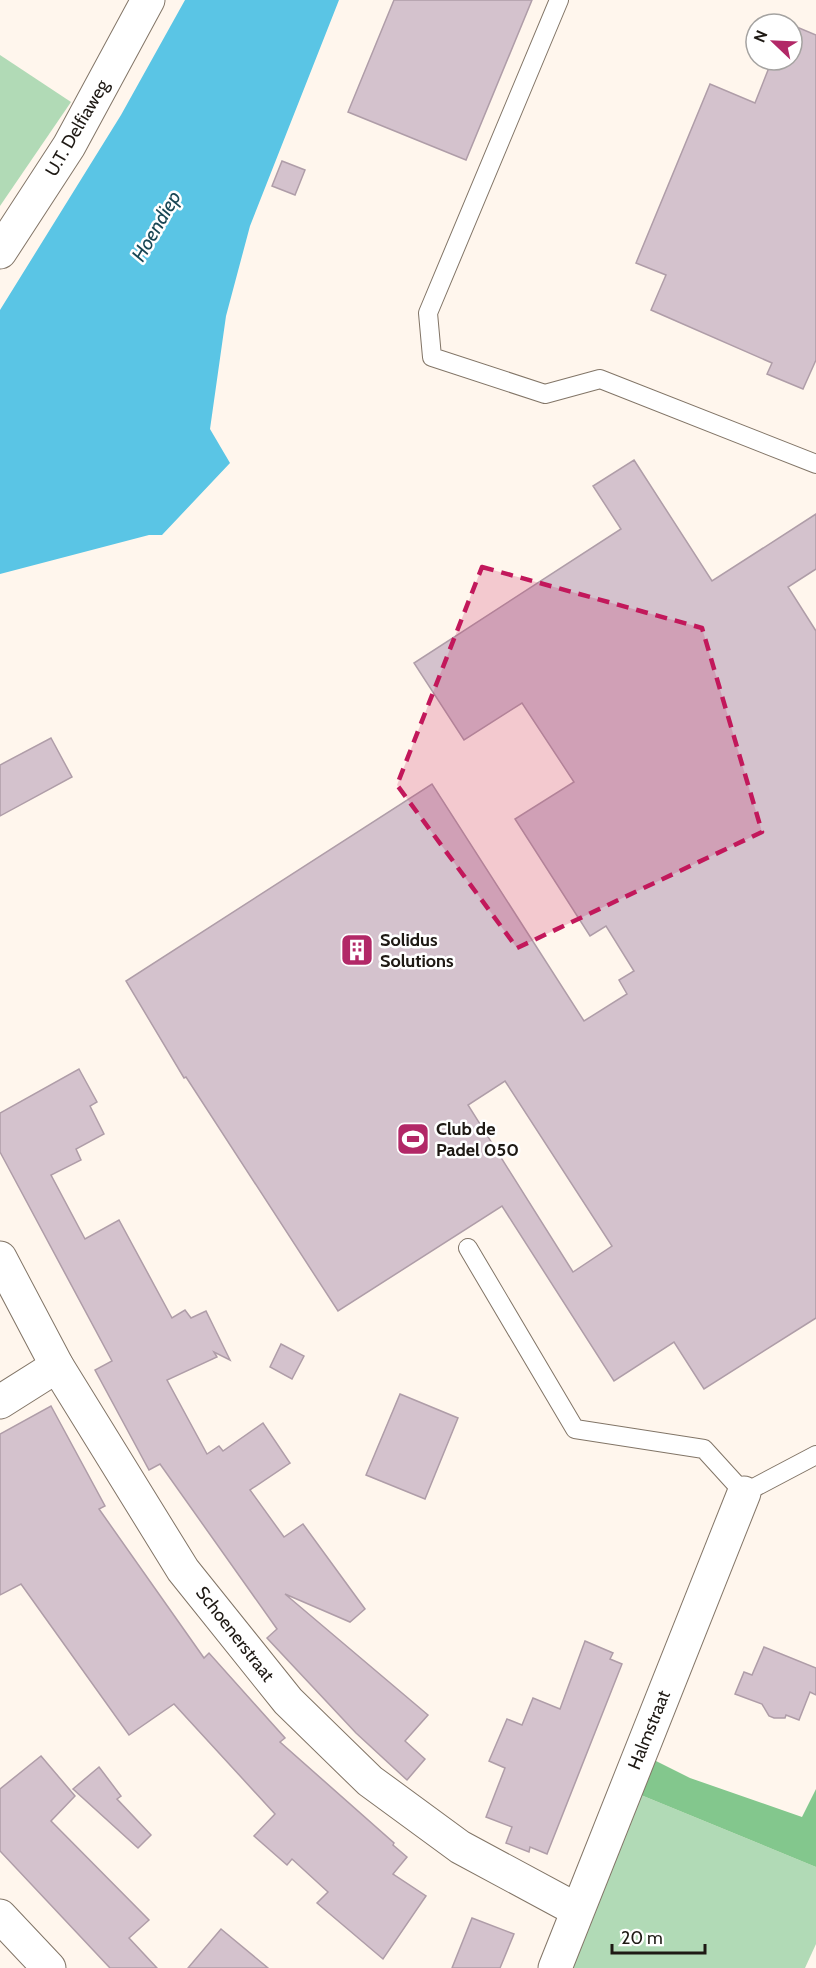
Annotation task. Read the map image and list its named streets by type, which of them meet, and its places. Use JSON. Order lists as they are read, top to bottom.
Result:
{
  "streets": {
    "street": ["U.T. Delfiaweg", "Schoenerstraat", "Halmstraat"]
  },
  "crossings": [
    ["Schoenerstraat", "Halmstraat"]
  ],
  "water": ["Hoendiep"],
  "places": {
    "building": ["Solidus Solutions"],
    "sports": ["Club de Padel 050"]
  },
  "scale_bar": "20 m",
  "north": "top left"
}
